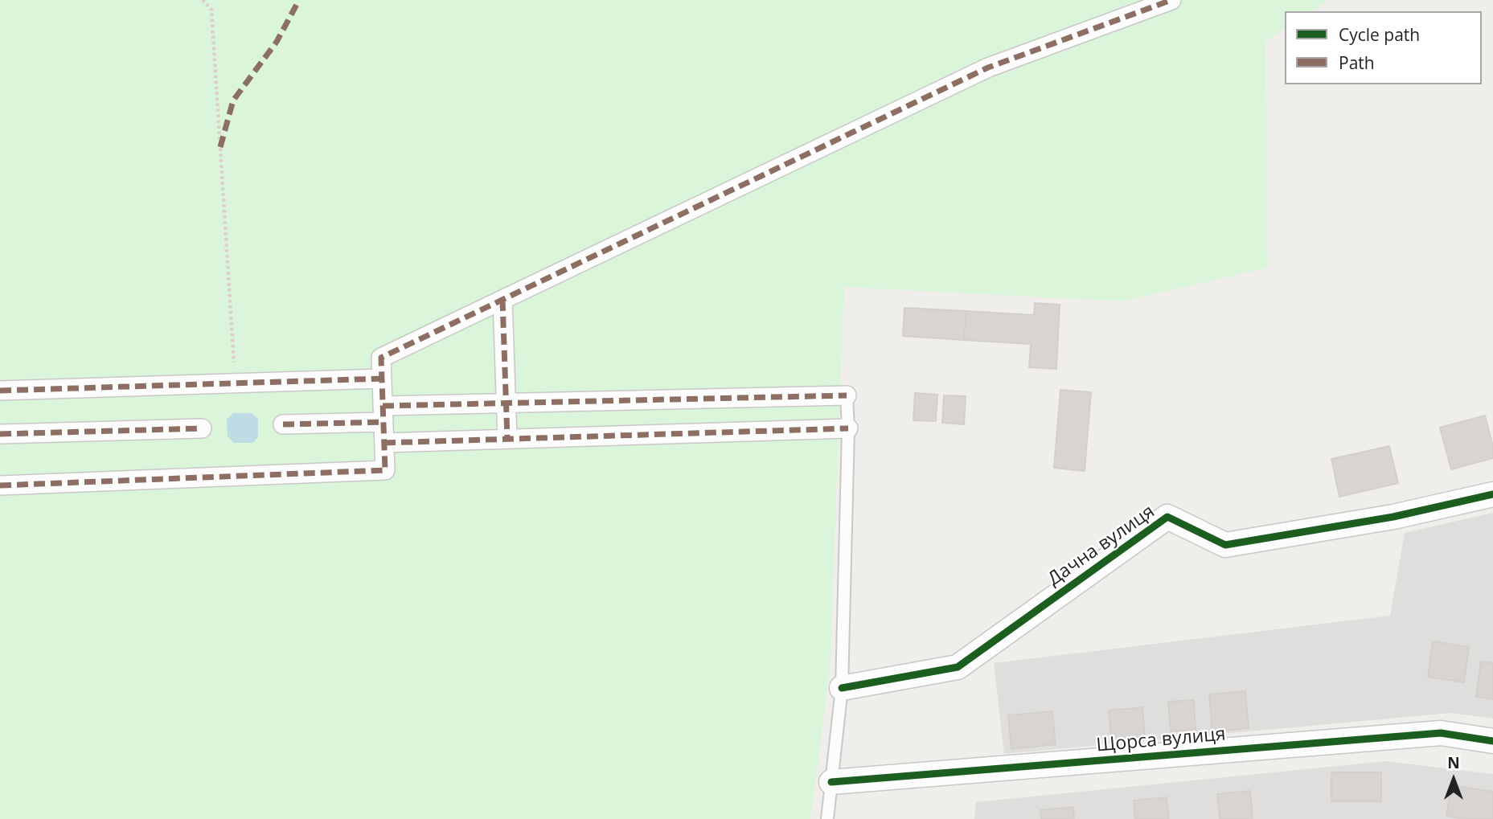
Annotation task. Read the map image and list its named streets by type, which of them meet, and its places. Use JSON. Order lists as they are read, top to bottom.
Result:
{
  "streets": {
    "street": ["Дачна вулиця", "Щорса вулиця"]
  },
  "legend": ["Cycle path", "Path"],
  "north": "top"
}
